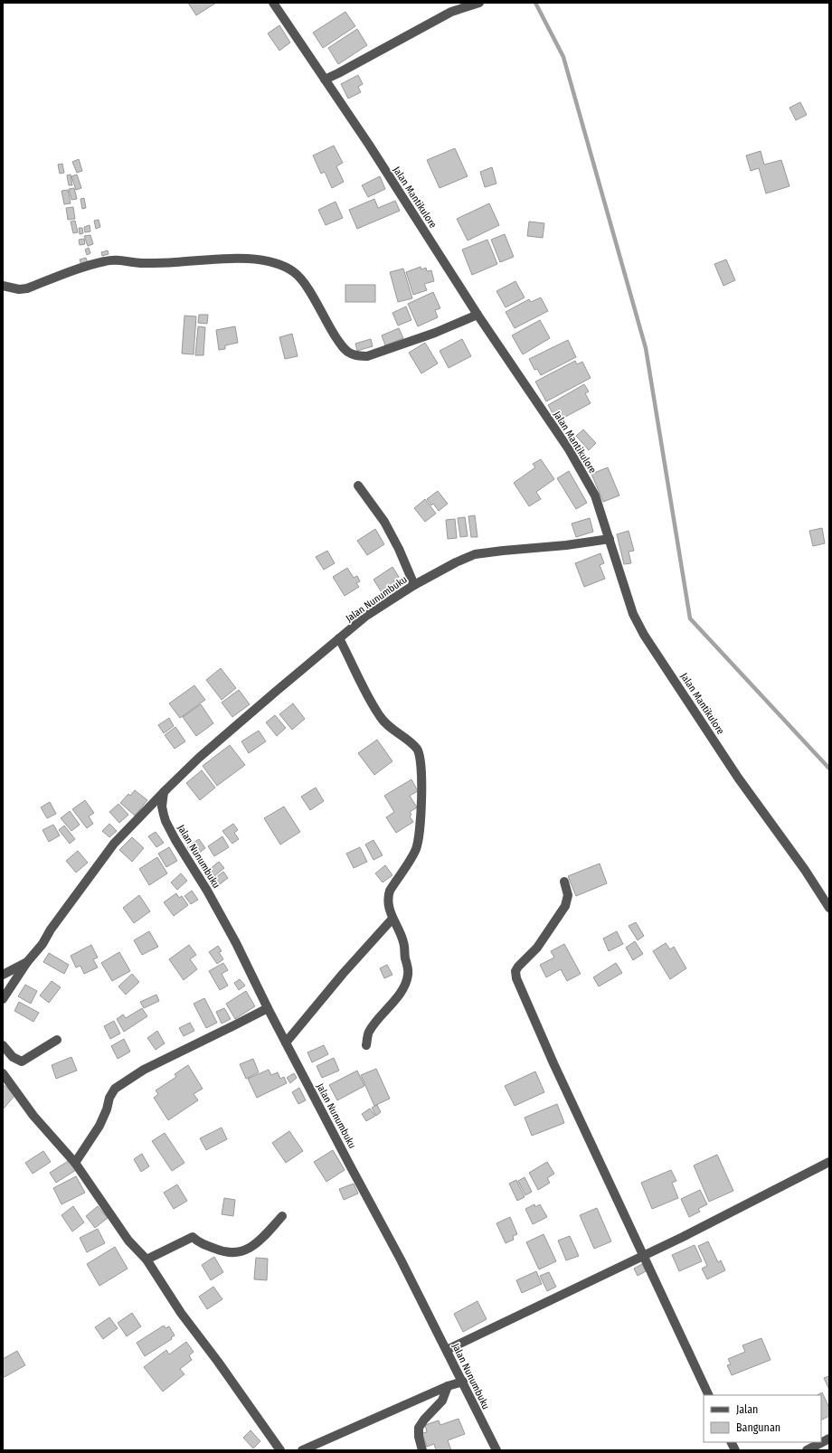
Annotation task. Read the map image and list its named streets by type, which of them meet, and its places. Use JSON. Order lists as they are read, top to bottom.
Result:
{
  "streets": {
    "street": ["Jalan Mantikulore", "Jalan Nunumbuku"]
  },
  "crossings": [
    ["Jalan Mantikulore", "Jalan Nunumbuku"]
  ],
  "legend": ["Jalan", "Bangunan"]
}
